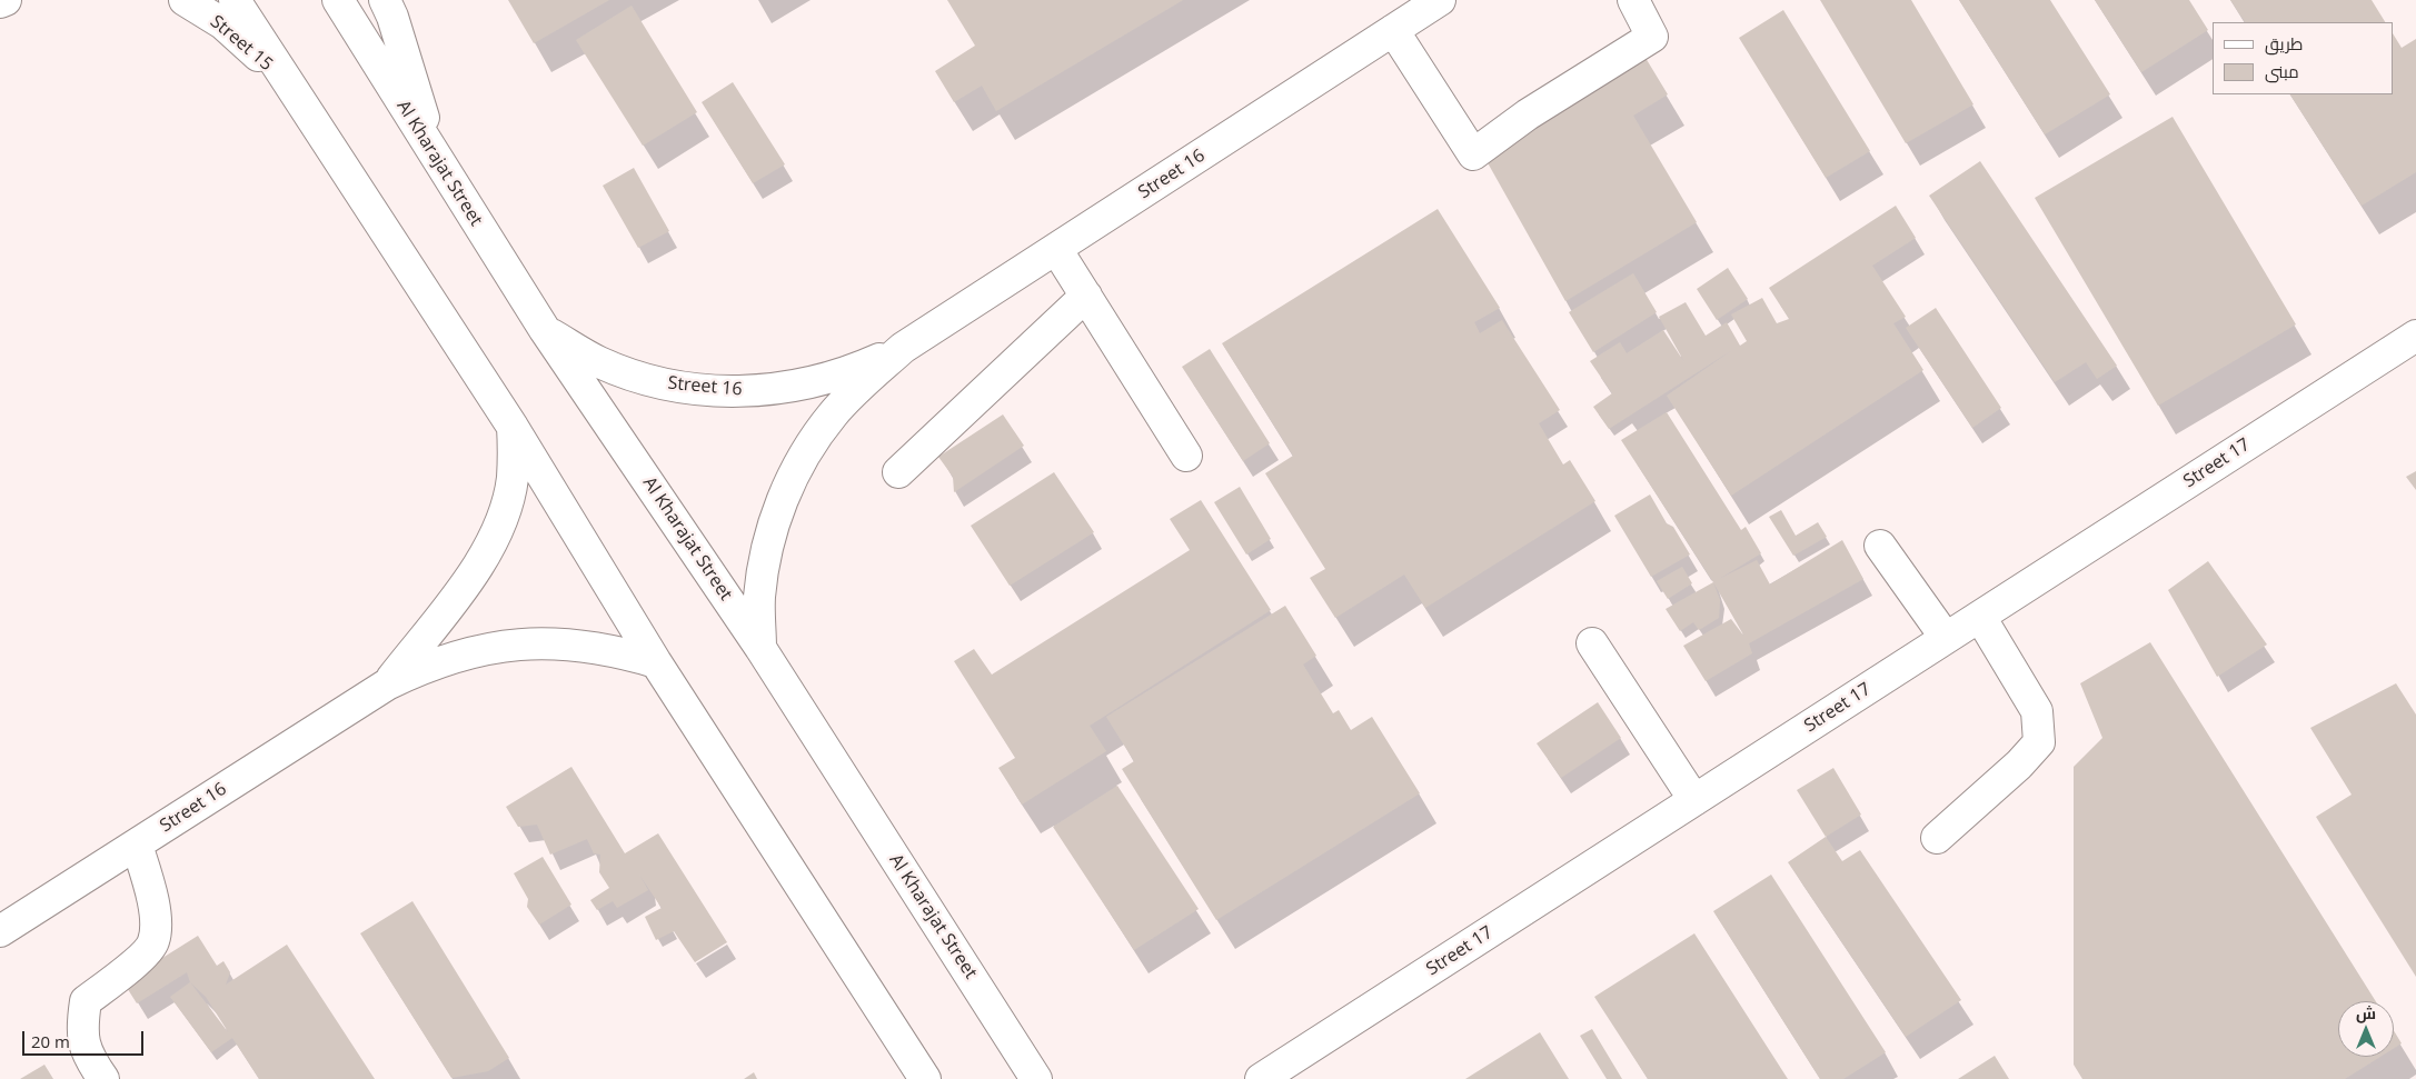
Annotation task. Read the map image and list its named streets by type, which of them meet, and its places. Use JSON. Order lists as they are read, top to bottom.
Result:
{
  "streets": {
    "street": [
      "Street 15",
      "Al Kharajat Street",
      "Street 16",
      "Street 17"
    ]
  },
  "crossings": [
    ["Al Kharajat Street", "Street 16"]
  ],
  "legend": ["طريق", "مبنى"],
  "scale_bar": "20 m",
  "north": "top"
}
